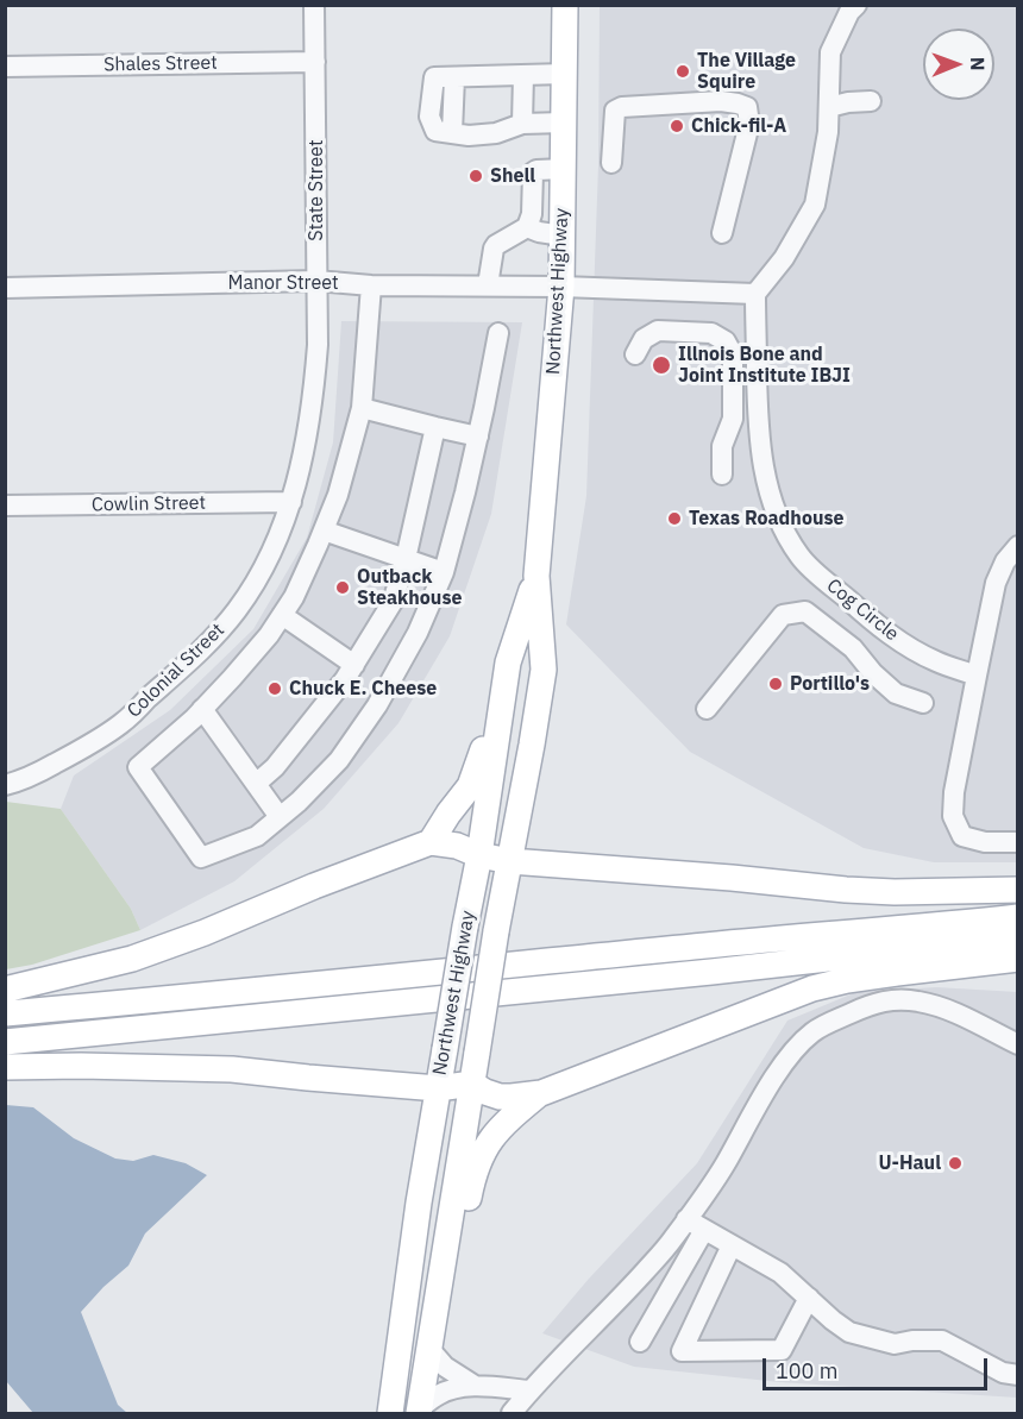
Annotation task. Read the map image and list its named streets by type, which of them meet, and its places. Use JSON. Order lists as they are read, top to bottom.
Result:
{
  "streets": {
    "main road": ["Northwest Highway"],
    "street": [
      "Shales Street",
      "State Street",
      "Manor Street",
      "Cowlin Street",
      "Cog Circle",
      "Colonial Street"
    ]
  },
  "crossings": [
    ["Shales Street", "State Street"],
    ["State Street", "Manor Street"],
    ["State Street", "Cowlin Street"],
    ["State Street", "Colonial Street"],
    ["Manor Street", "Northwest Highway"],
    ["Cowlin Street", "Colonial Street"]
  ],
  "places": [
    "The Village Squire",
    "Chick-fil-A",
    "Shell",
    "Illnois Bone and Joint Institute IBJI",
    "Texas Roadhouse",
    "Outback Steakhouse",
    "Portillo's",
    "Chuck E. Cheese",
    "U-Haul"
  ],
  "scale_bar": "100 m",
  "north": "right"
}
